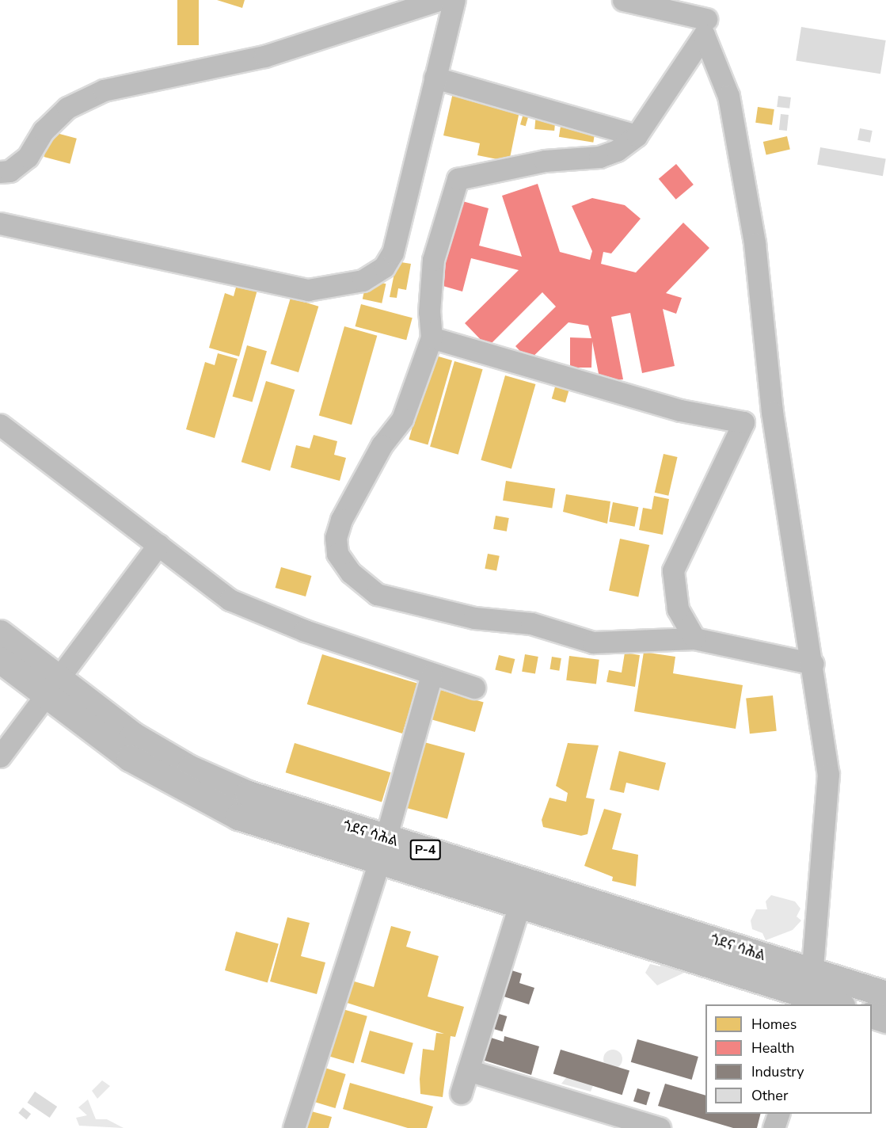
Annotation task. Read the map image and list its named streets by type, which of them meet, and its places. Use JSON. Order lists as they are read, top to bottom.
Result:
{
  "streets": {
    "highway": ["ጎደና ሳሕል", "P-4"]
  },
  "legend": [
    "Homes",
    "Health",
    "Industry",
    "Other"
  ]
}
